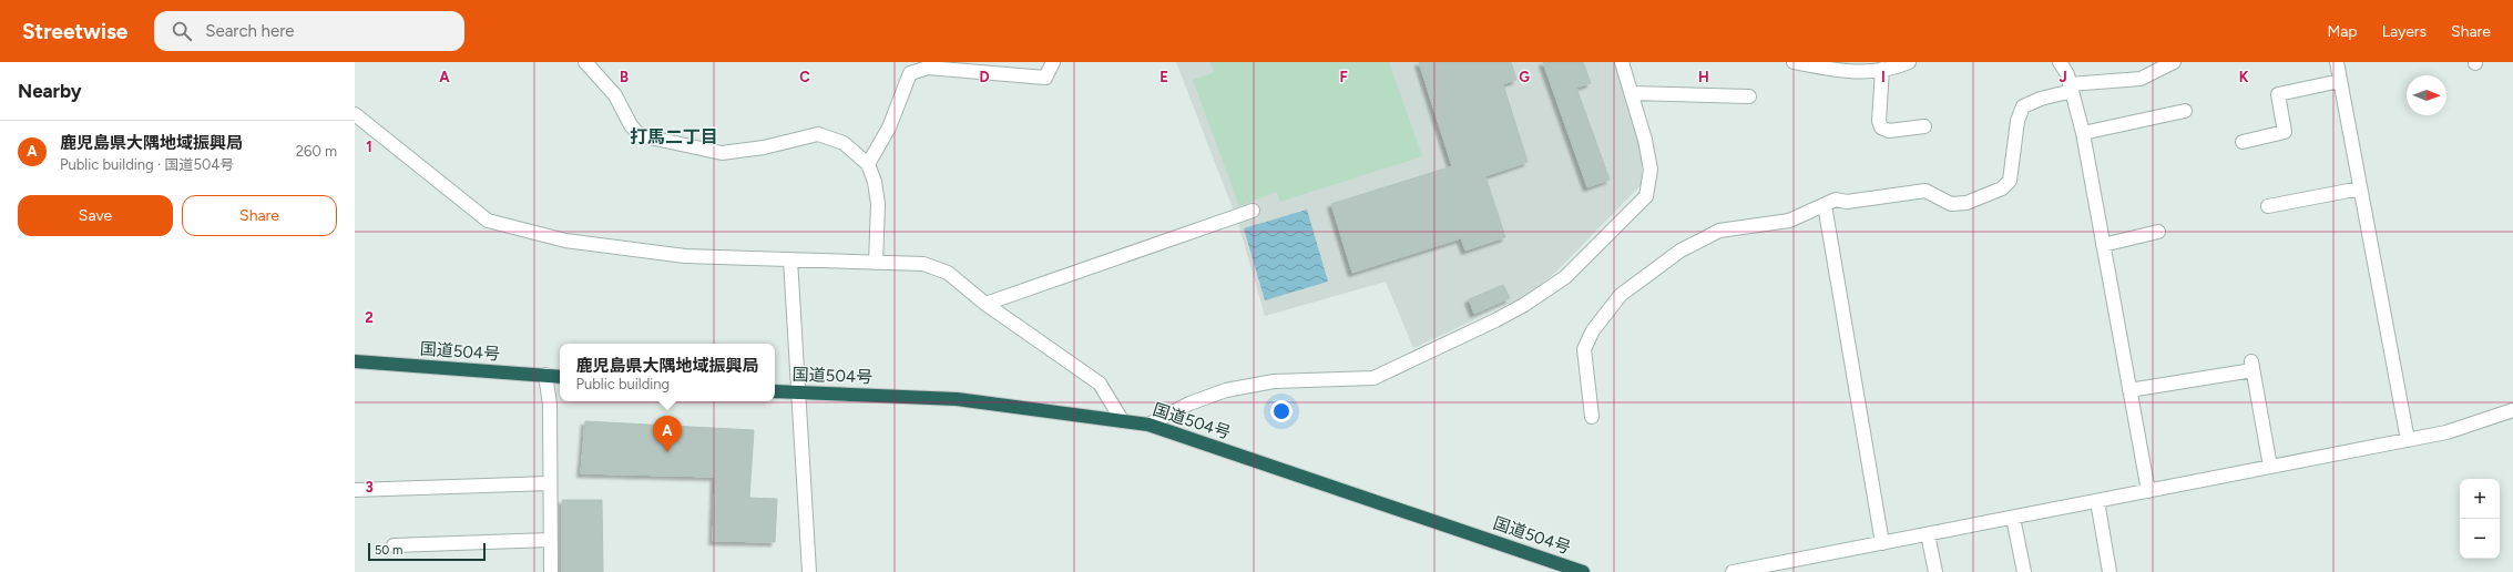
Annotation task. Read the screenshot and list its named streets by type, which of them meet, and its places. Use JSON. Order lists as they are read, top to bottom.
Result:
{
  "streets": {
    "highway": ["国道504号"]
  },
  "districts": ["打馬二丁目"],
  "scale_bar": "50 m",
  "north": "right",
  "page": {
    "header": "Streetwise",
    "search": "Search here",
    "nav": ["Map", "Layers", "Share"],
    "heading": "Nearby",
    "list": [
      {
        "mark": "A",
        "name": "鹿児島県大隅地域振興局",
        "note": "Public building · 国道504号",
        "value": "260 m"
      }
    ],
    "buttons": ["Save", "Share"],
    "popup": ["鹿児島県大隅地域振興局", "Public building"],
    "pins": "A",
    "map_buttons": ["+", "−"],
    "scale": "50 m"
  },
  "grid": {
    "columns": [
      "A",
      "B",
      "C",
      "D",
      "E",
      "F",
      "G",
      "H",
      "I",
      "J",
      "K"
    ],
    "rows": ["1", "2", "3"]
  }
}
